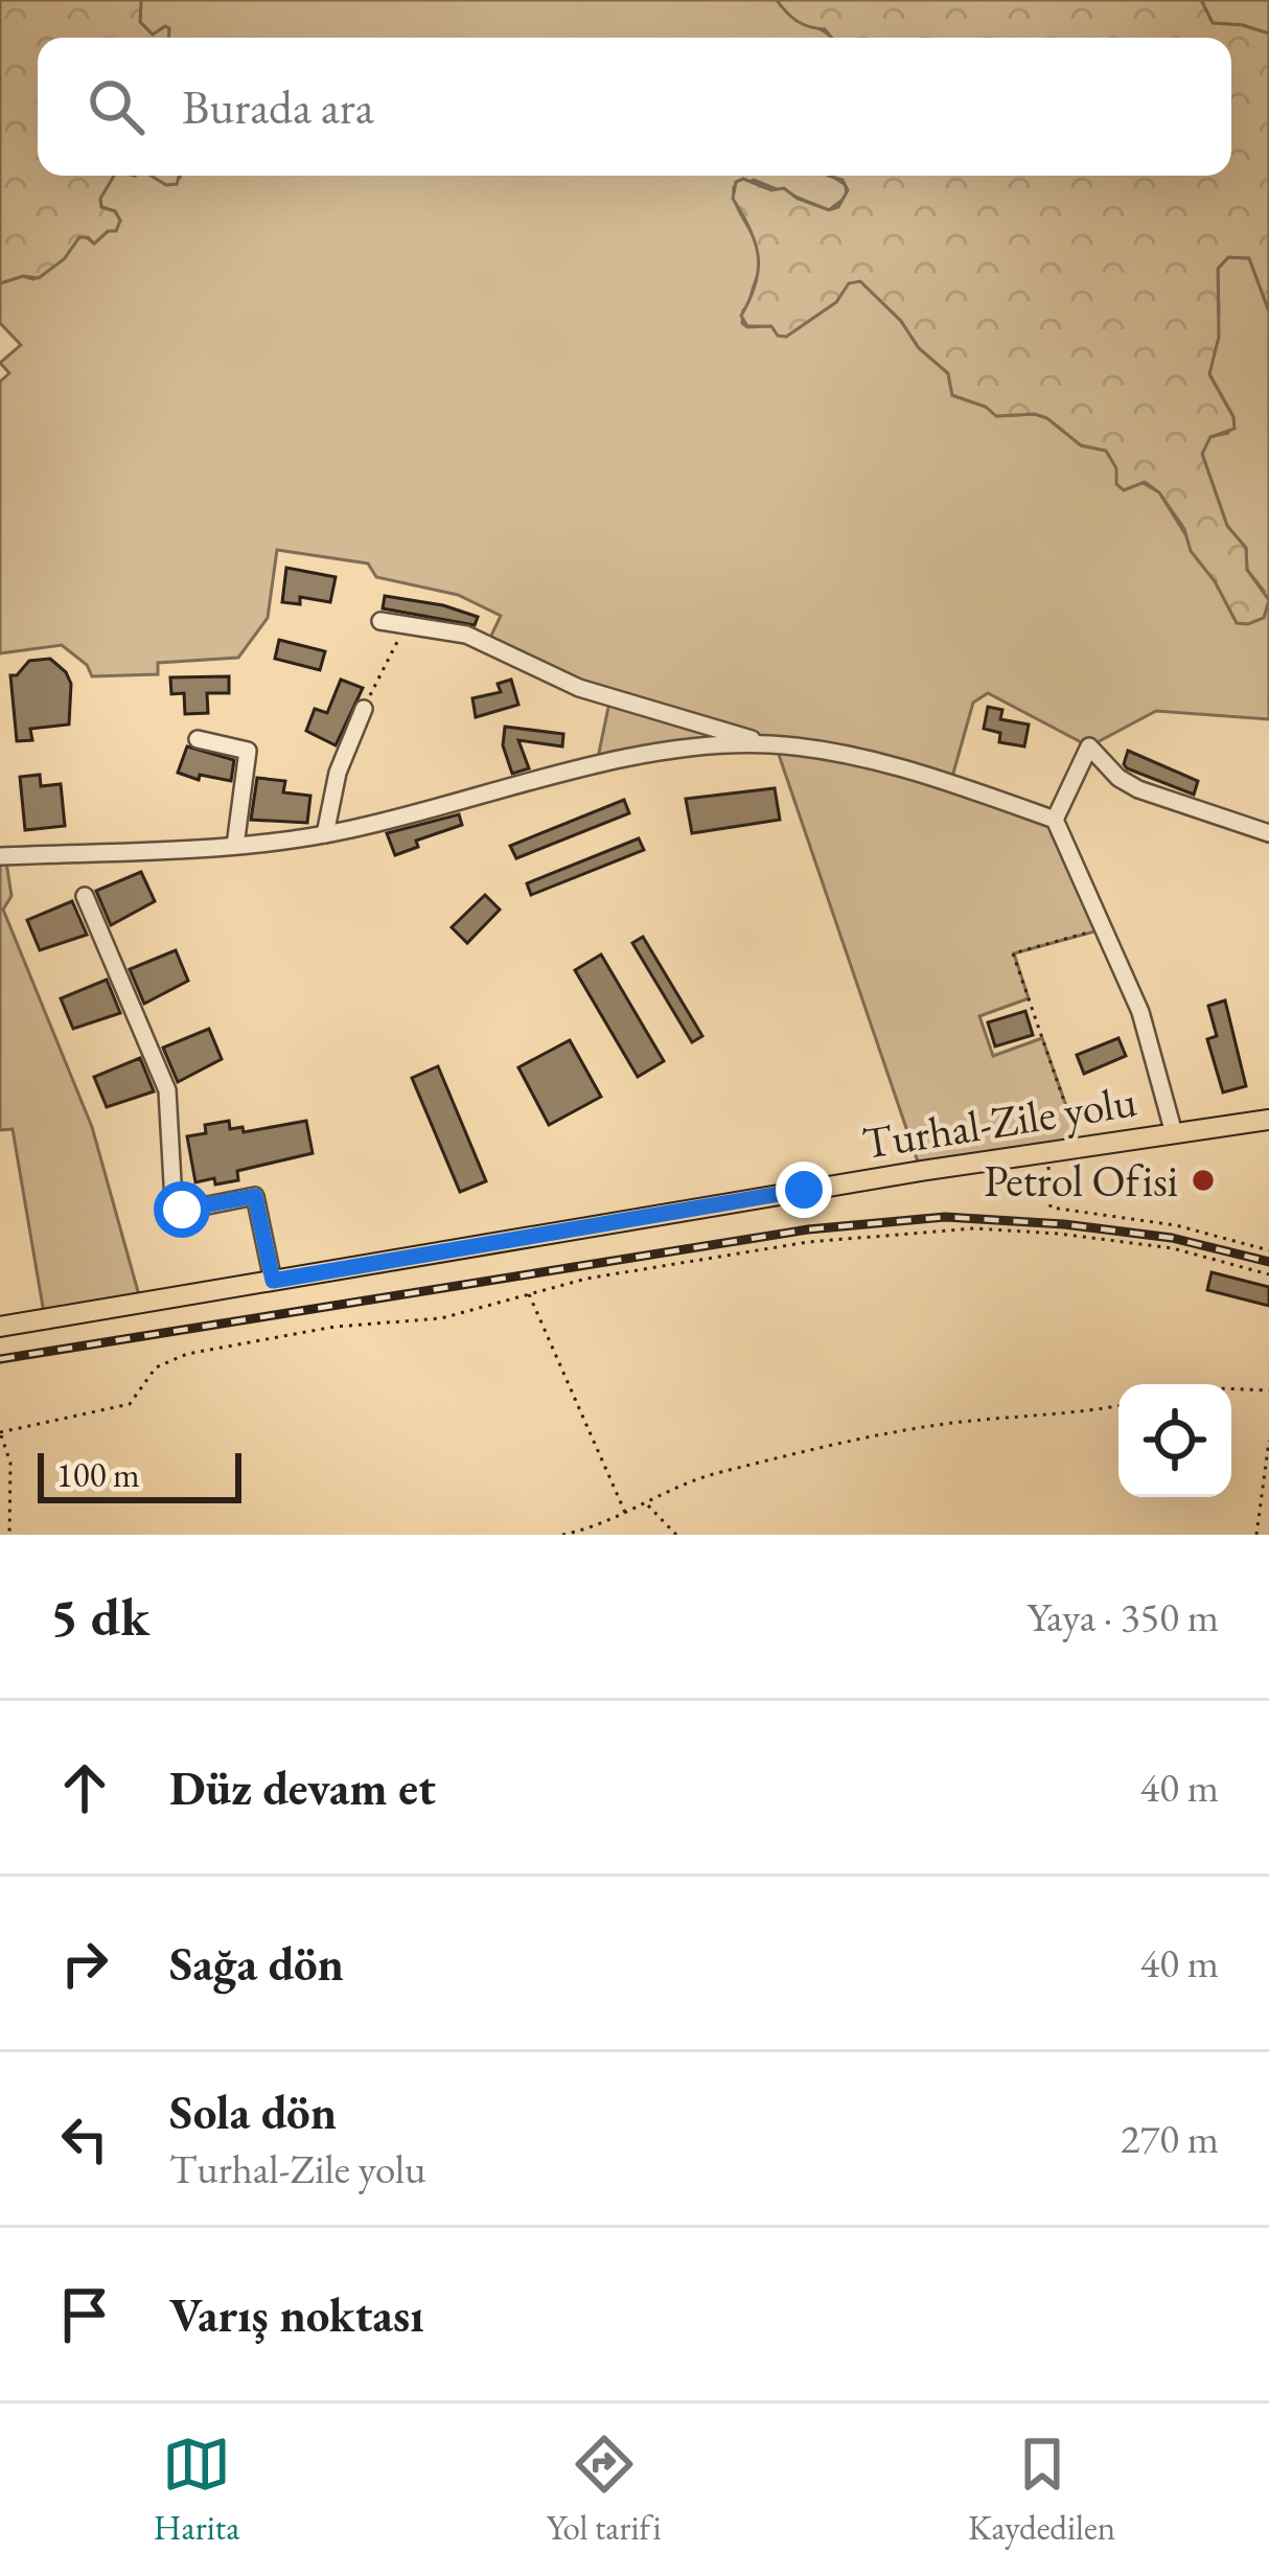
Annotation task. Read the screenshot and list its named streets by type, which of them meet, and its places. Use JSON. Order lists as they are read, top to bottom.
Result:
{
  "streets": {
    "main road": ["Turhal-Zile yolu"]
  },
  "places": ["Petrol Ofisi"],
  "scale_bar": "100 m",
  "page": {
    "search": "Burada ara",
    "scale": "100 m",
    "heading": ["5 dk", "Yaya · 350 m"],
    "list": [
      ["Düz devam et", "40 m"],
      ["Sağa dön", "40 m"],
      ["Sola dön", "Turhal-Zile yolu", "270 m"],
      "Varış noktası"
    ],
    "nav": ["Harita", "Yol tarifi", "Kaydedilen"]
  }
}
